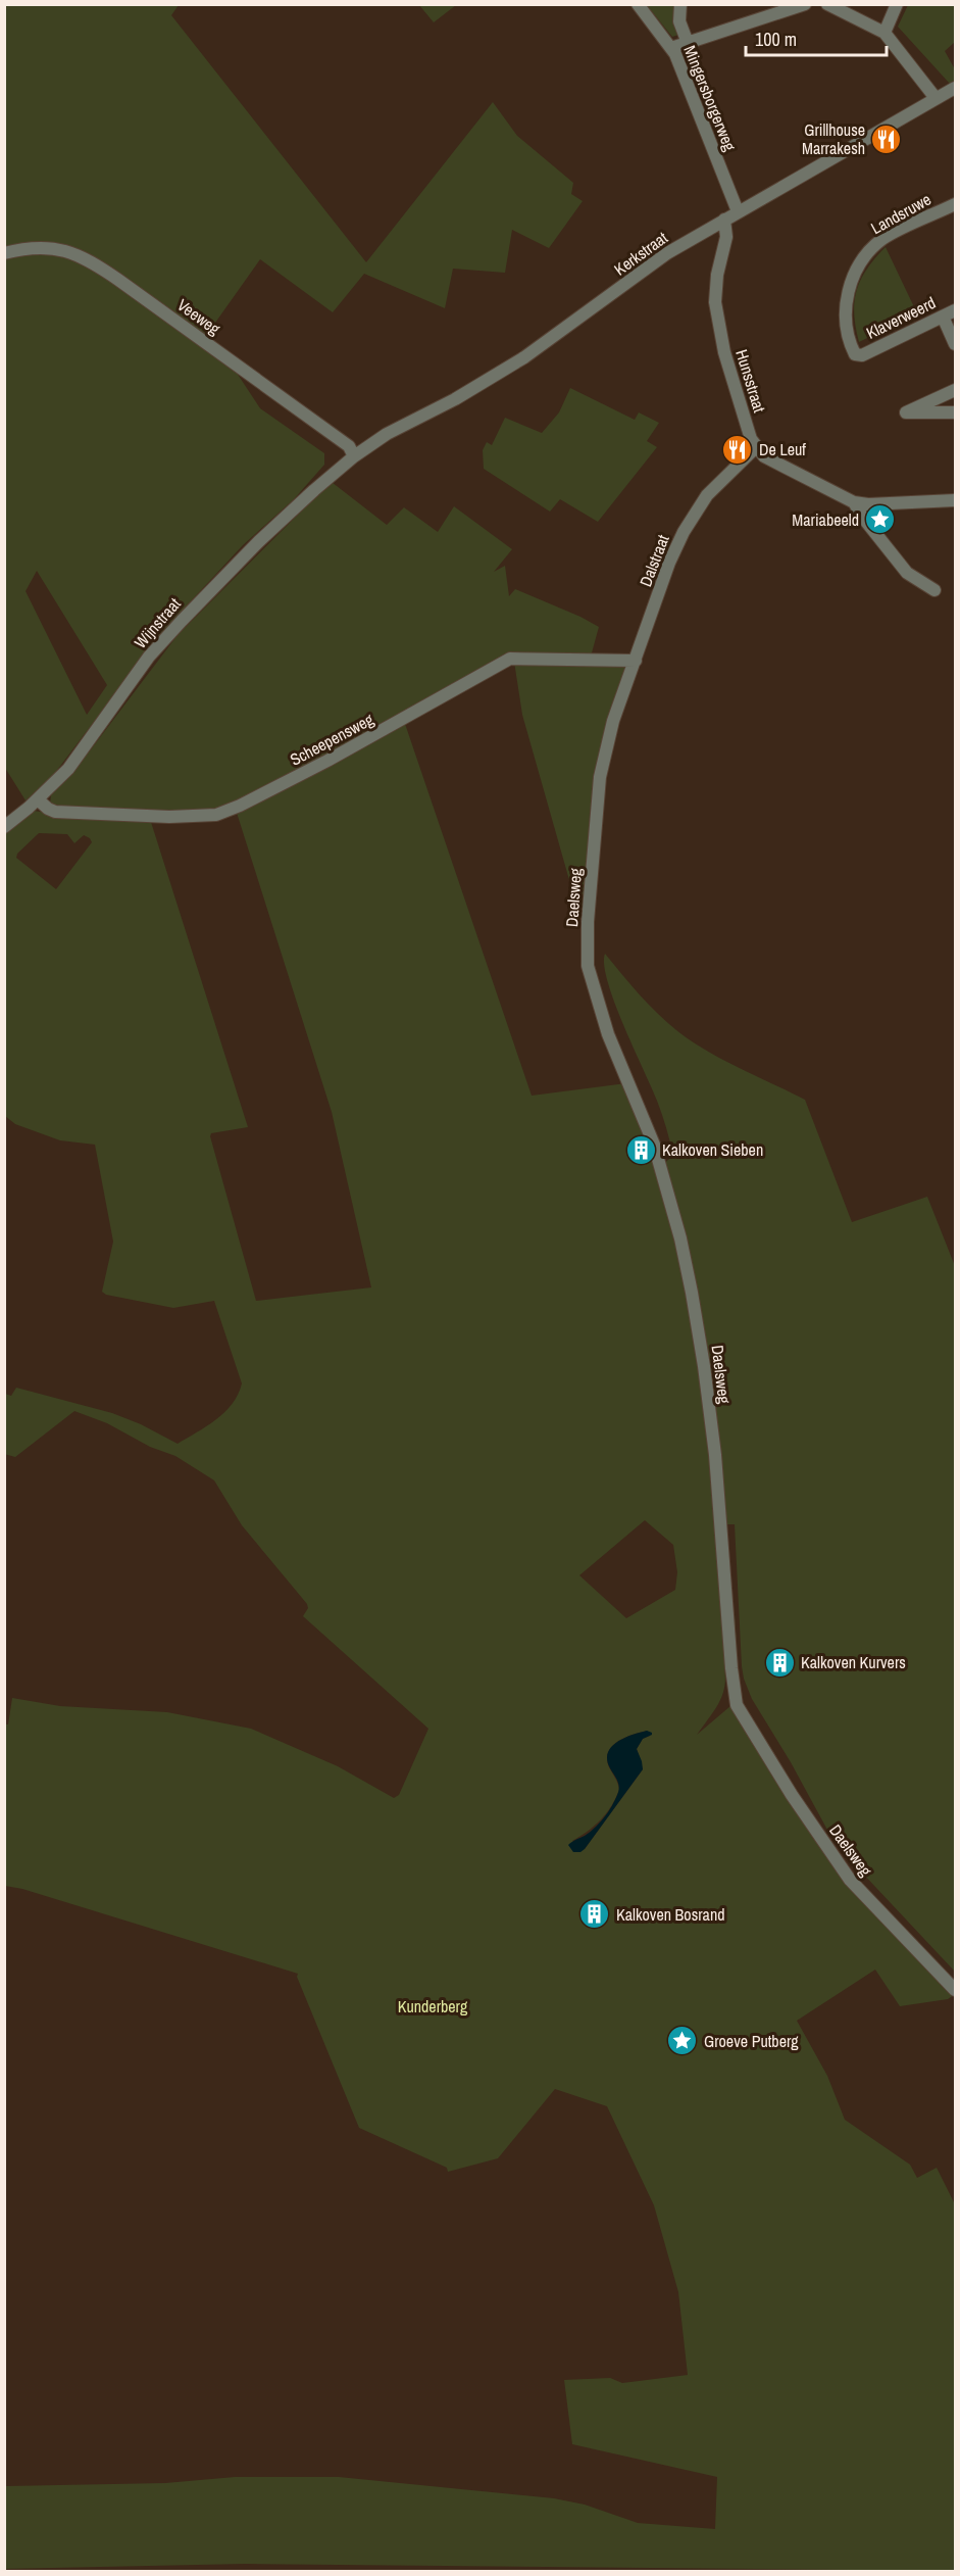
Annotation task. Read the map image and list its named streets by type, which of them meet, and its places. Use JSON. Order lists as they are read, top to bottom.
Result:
{
  "streets": {
    "street": [
      "Mingersborgerweg",
      "Landsruwe",
      "Kerkstraat",
      "Veeweg",
      "Klaverweerd",
      "Hunsstraat",
      "Dalstraat",
      "Wijnstraat",
      "Scheepensweg",
      "Daelsweg"
    ]
  },
  "crossings": [
    ["Mingersborgerweg", "Kerkstraat"],
    ["Landsruwe", "Klaverweerd"],
    ["Kerkstraat", "Veeweg"],
    ["Kerkstraat", "Hunsstraat"],
    ["Kerkstraat", "Wijnstraat"],
    ["Veeweg", "Wijnstraat"],
    ["Hunsstraat", "Dalstraat"],
    ["Dalstraat", "Scheepensweg"],
    ["Dalstraat", "Daelsweg"],
    ["Wijnstraat", "Scheepensweg"]
  ],
  "parks": ["Kunderberg"],
  "places": {
    "restaurant": ["Grillhouse Marrakesh", "De Leuf"],
    "place": ["Mariabeeld", "Groeve Putberg"],
    "building": ["Kalkoven Sieben", "Kalkoven Kurvers", "Kalkoven Bosrand"]
  },
  "scale_bar": "100 m"
}
